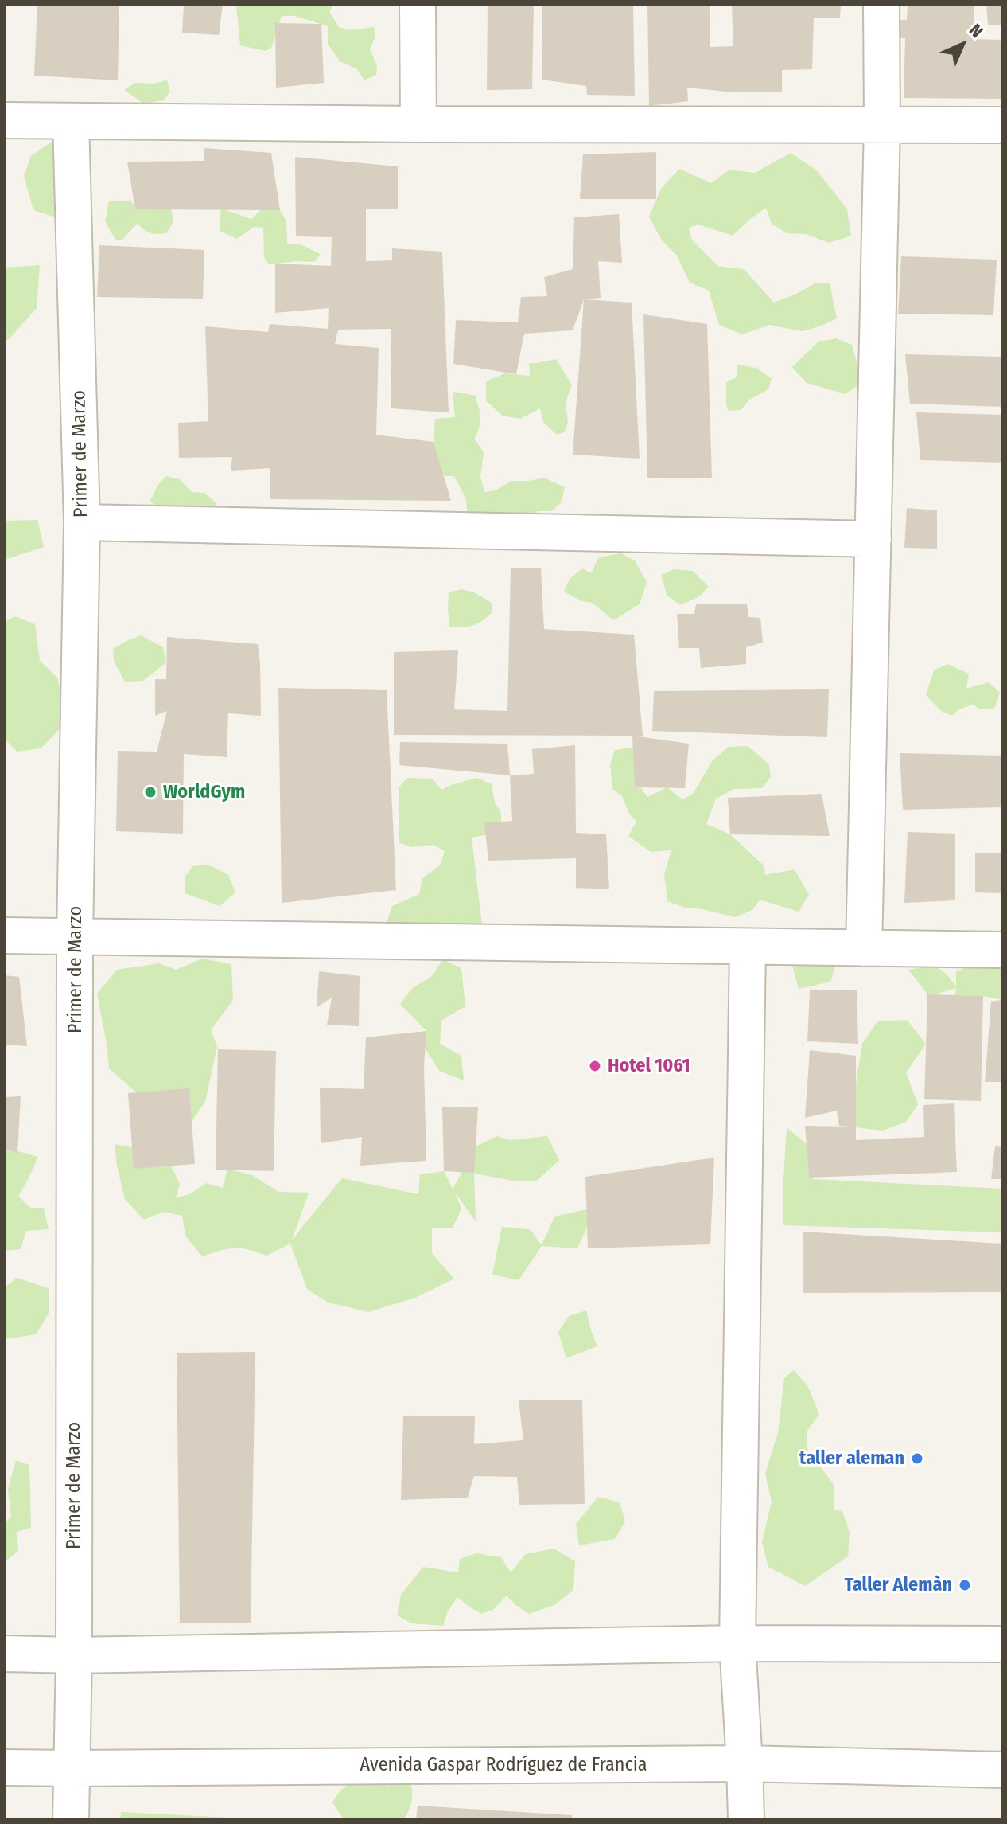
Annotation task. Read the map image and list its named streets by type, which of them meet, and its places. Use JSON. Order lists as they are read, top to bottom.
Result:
{
  "streets": {
    "street": ["Primer de Marzo", "Avenida Gaspar Rodríguez de Francia"]
  },
  "crossings": [
    ["Primer de Marzo", "Avenida Gaspar Rodríguez de Francia"]
  ],
  "places": [
    "WorldGym",
    "Hotel 1061",
    "taller aleman",
    "Taller Alemàn"
  ],
  "north": "top right"
}
